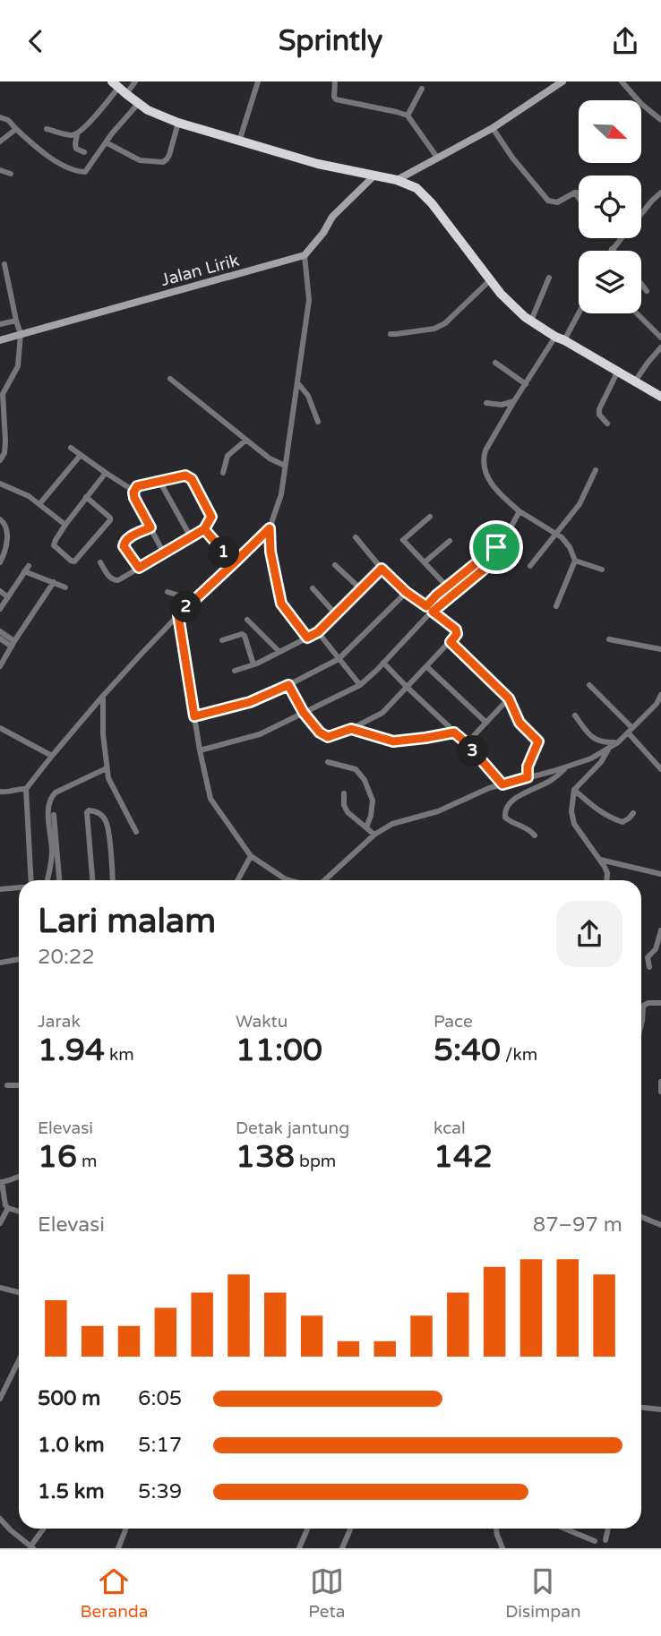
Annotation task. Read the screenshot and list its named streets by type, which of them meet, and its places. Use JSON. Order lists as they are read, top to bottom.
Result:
{
  "streets": {
    "main road": ["Jalan Lirik"]
  },
  "north": "bottom right",
  "page": {
    "header": "Sprintly",
    "pins": ["1", "2", "3"],
    "heading": ["Lari malam", "20:22"],
    "stats": [
      ["Jarak", "1.94 km"],
      ["Waktu", "11:00"],
      ["Pace", "5:40 /km"],
      ["Elevasi", "16 m"],
      ["Detak jantung", "138 bpm"],
      ["kcal", "142"]
    ],
    "chart": ["Elevasi", "87–97 m"],
    "list": [
      {
        "name": "500 m",
        "note": "6:05"
      },
      {
        "name": "1.0 km",
        "note": "5:17"
      },
      {
        "name": "1.5 km",
        "note": "5:39"
      }
    ],
    "tabs": ["Beranda", "Peta", "Disimpan"]
  }
}
